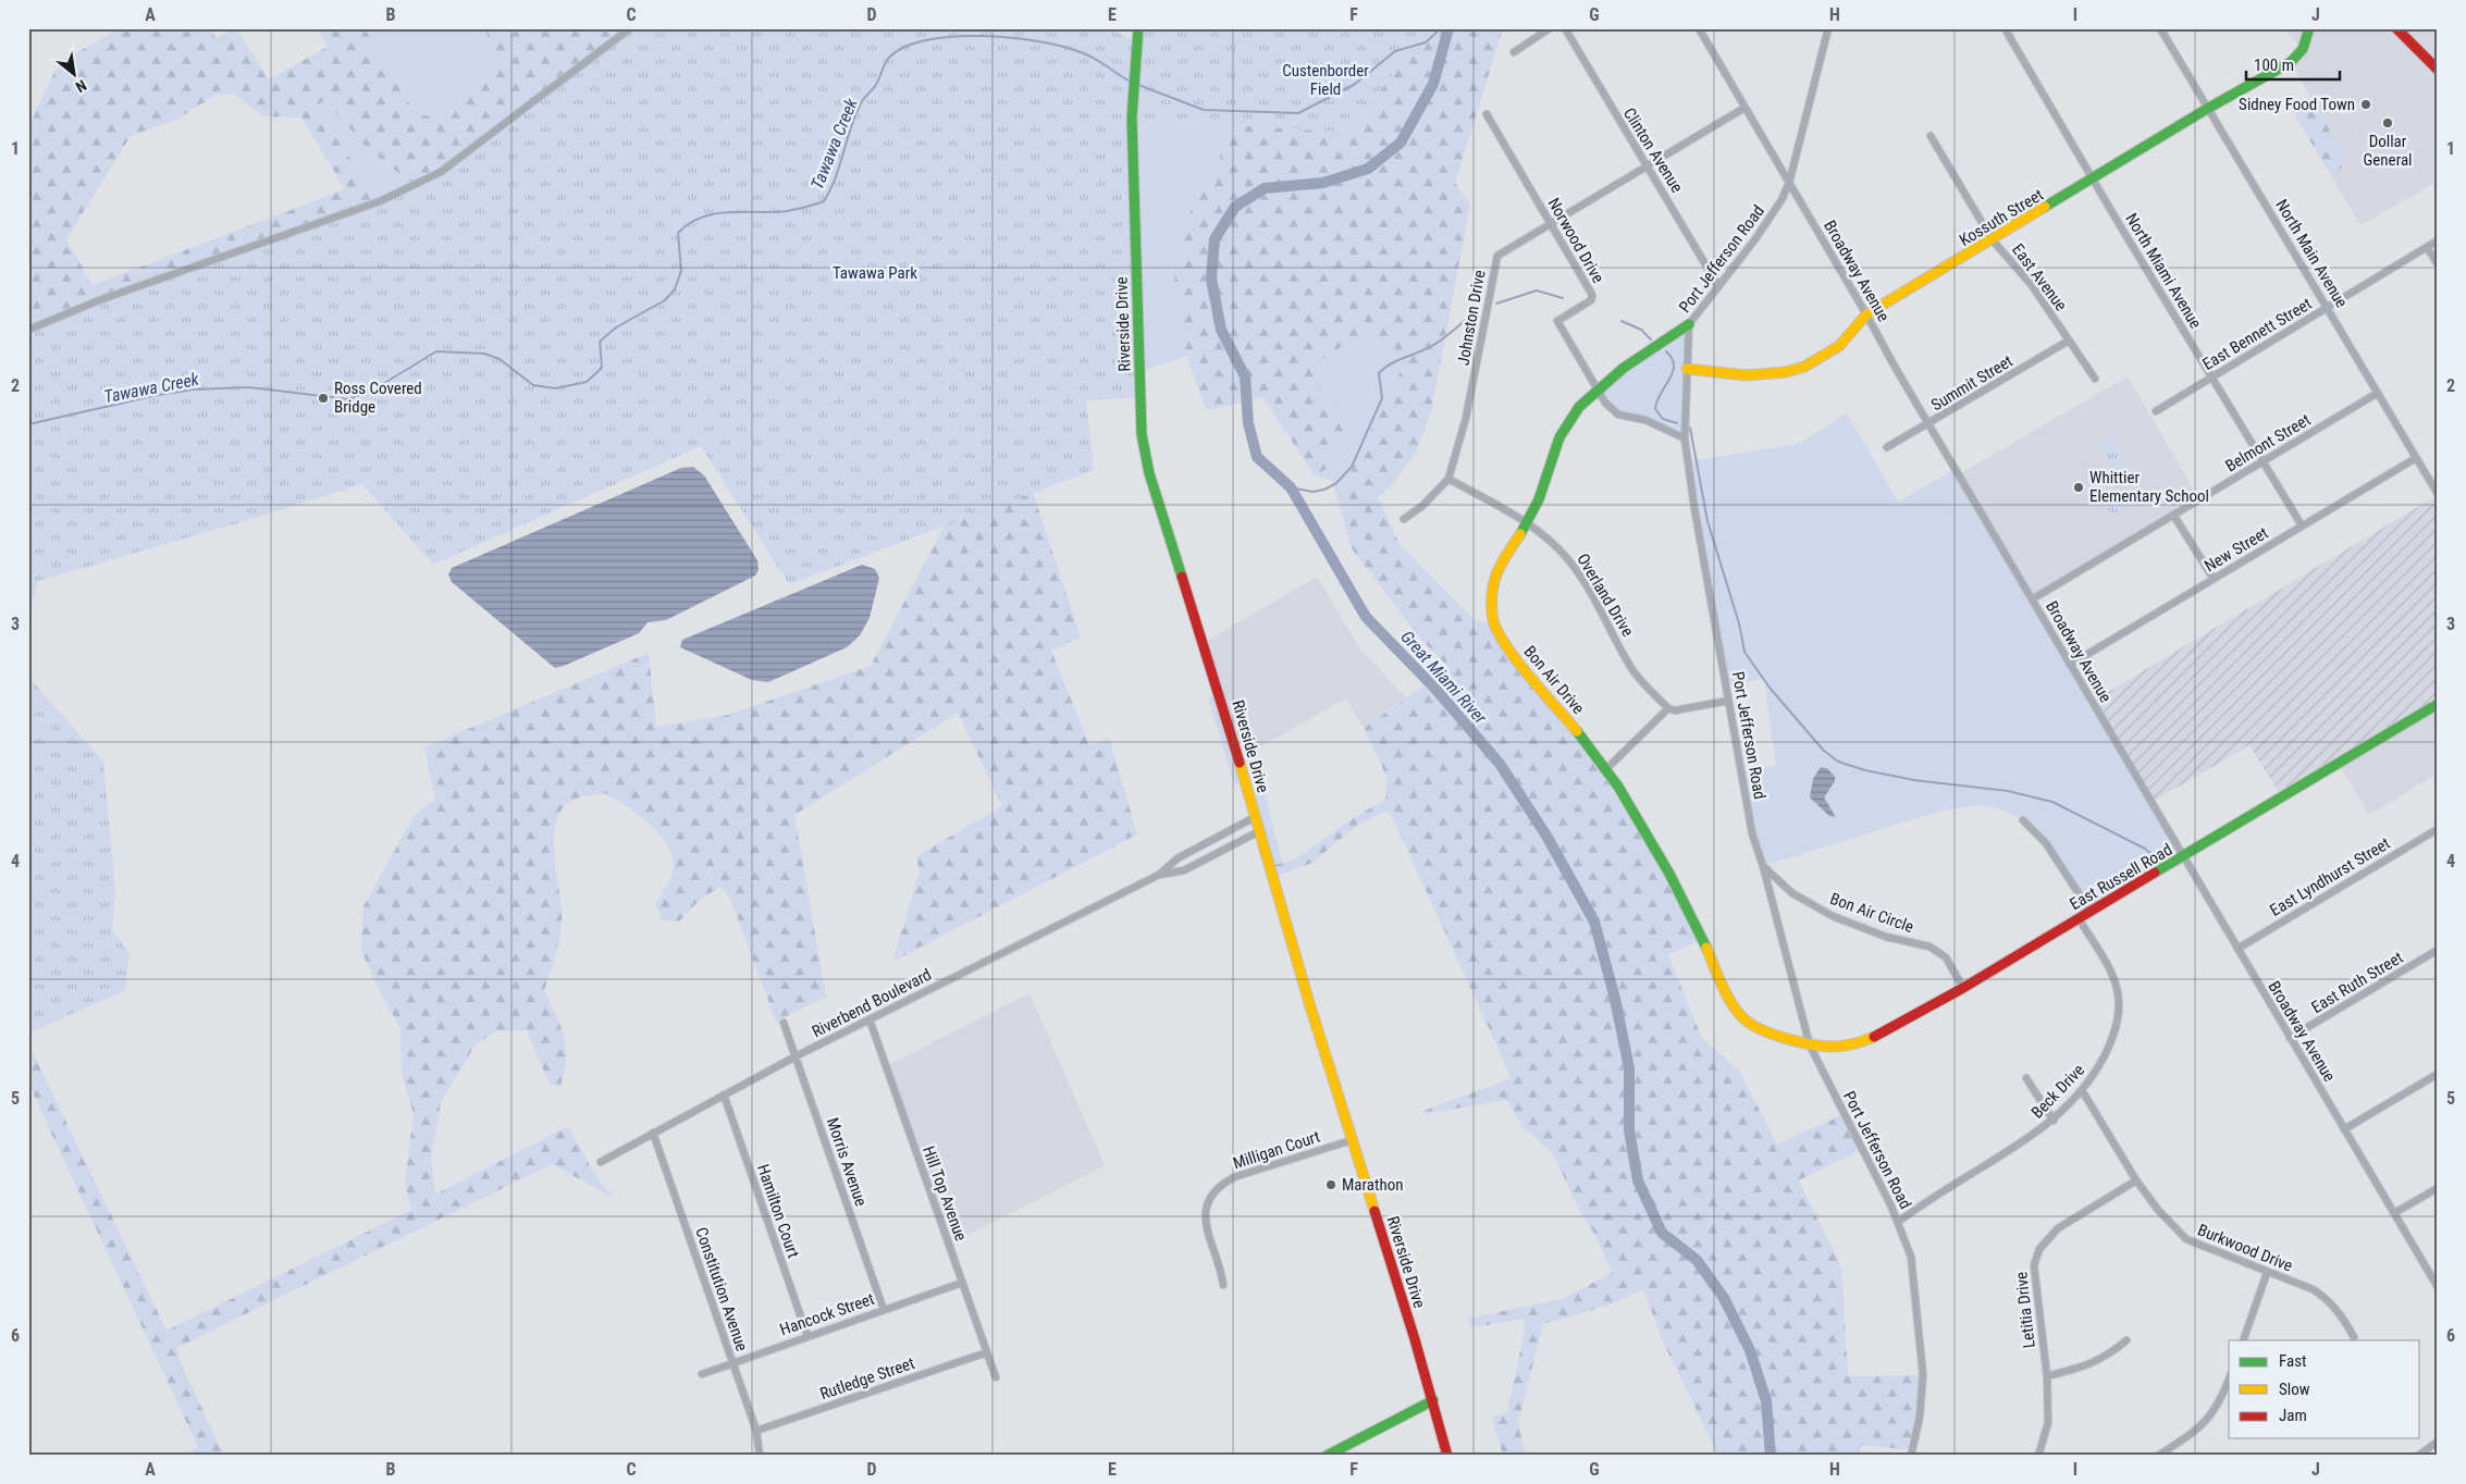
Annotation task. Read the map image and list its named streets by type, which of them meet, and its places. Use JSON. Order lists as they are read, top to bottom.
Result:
{
  "streets": {
    "street": [
      "Clinton Avenue",
      "Kossuth Street",
      "Norwood Drive",
      "North Main Avenue",
      "Port Jefferson Road",
      "Broadway Avenue",
      "North Miami Avenue",
      "East Avenue",
      "Johnston Drive",
      "Riverside Drive",
      "East Bennett Street",
      "Summit Street",
      "Belmont Street",
      "New Street",
      "Overland Drive",
      "Bon Air Drive",
      "East Russell Road",
      "East Lyndhurst Street",
      "Bon Air Circle",
      "East Ruth Street",
      "Riverbend Boulevard",
      "Beck Drive",
      "Milligan Court",
      "Morris Avenue",
      "Hill Top Avenue",
      "Hamilton Court",
      "Burkwood Drive",
      "Constitution Avenue",
      "Letitia Drive",
      "Hancock Street",
      "Rutledge Street"
    ]
  },
  "crossings": [
    ["Clinton Avenue", "Port Jefferson Road"],
    ["Clinton Avenue", "Johnston Drive"],
    ["Kossuth Street", "North Main Avenue"],
    ["Kossuth Street", "Port Jefferson Road"],
    ["Kossuth Street", "Broadway Avenue"],
    ["Kossuth Street", "North Miami Avenue"],
    ["Kossuth Street", "East Avenue"],
    ["Norwood Drive", "Port Jefferson Road"],
    ["Norwood Drive", "Johnston Drive"],
    ["Norwood Drive", "Bon Air Drive"],
    ["North Main Avenue", "East Bennett Street"],
    ["North Main Avenue", "Belmont Street"],
    ["North Main Avenue", "New Street"],
    ["Port Jefferson Road", "Broadway Avenue"],
    ["Port Jefferson Road", "Bon Air Drive"],
    ["Port Jefferson Road", "East Russell Road"],
    ["Port Jefferson Road", "Bon Air Circle"],
    ["Port Jefferson Road", "Beck Drive"],
    ["Broadway Avenue", "Johnston Drive"],
    ["Broadway Avenue", "Summit Street"],
    ["Broadway Avenue", "Belmont Street"],
    ["Broadway Avenue", "New Street"],
    ["Broadway Avenue", "East Russell Road"],
    ["Broadway Avenue", "East Lyndhurst Street"],
    ["Broadway Avenue", "East Ruth Street"],
    ["North Miami Avenue", "East Bennett Street"],
    ["North Miami Avenue", "Belmont Street"],
    ["North Miami Avenue", "New Street"],
    ["East Avenue", "Summit Street"],
    ["Johnston Drive", "Overland Drive"],
    ["Riverside Drive", "Milligan Court"],
    ["Overland Drive", "Bon Air Drive"],
    ["Bon Air Drive", "East Russell Road"],
    ["East Russell Road", "Bon Air Circle"],
    ["East Russell Road", "Beck Drive"],
    ["Riverbend Boulevard", "Morris Avenue"],
    ["Riverbend Boulevard", "Hill Top Avenue"],
    ["Riverbend Boulevard", "Hamilton Court"],
    ["Riverbend Boulevard", "Constitution Avenue"],
    ["Beck Drive", "Burkwood Drive"],
    ["Morris Avenue", "Hancock Street"],
    ["Hill Top Avenue", "Hancock Street"],
    ["Hill Top Avenue", "Rutledge Street"],
    ["Hamilton Court", "Hancock Street"],
    ["Burkwood Drive", "Letitia Drive"],
    ["Constitution Avenue", "Hancock Street"],
    ["Constitution Avenue", "Rutledge Street"]
  ],
  "water": ["Tawawa Creek", "Great Miami River"],
  "parks": ["Custenborder Field", "Tawawa Park"],
  "places": [
    "Sidney Food Town",
    "Dollar General",
    "Ross Covered Bridge",
    "Whittier Elementary School",
    "Marathon"
  ],
  "legend": ["Fast", "Slow", "Jam"],
  "scale_bar": "100 m",
  "north": "bottom right",
  "grid": {
    "columns": [
      "A",
      "B",
      "C",
      "D",
      "E",
      "F",
      "G",
      "H",
      "I",
      "J"
    ],
    "rows": [
      "1",
      "2",
      "3",
      "4",
      "5",
      "6"
    ]
  }
}
